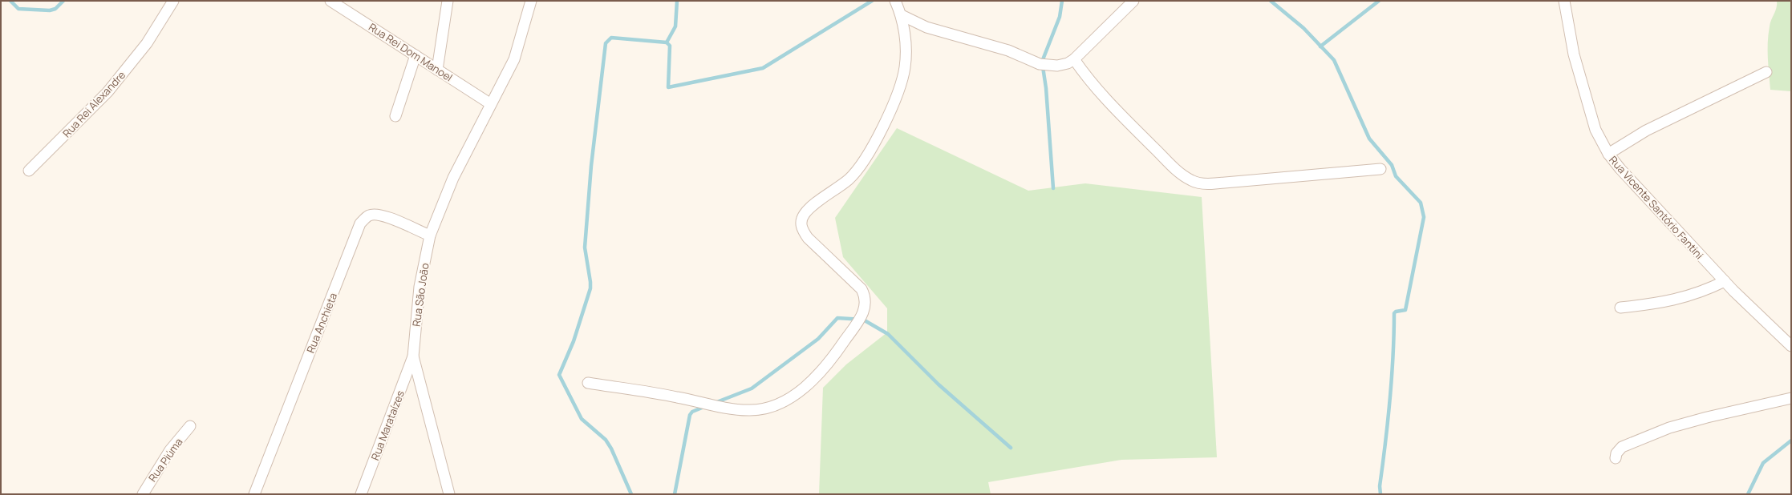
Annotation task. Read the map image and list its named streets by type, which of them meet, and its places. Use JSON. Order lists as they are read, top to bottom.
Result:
{
  "streets": {
    "street": [
      "Rua Rei Dom Manoel",
      "Rua Rei Alexandre",
      "Rua Vicente Santório Fantini",
      "Rua São João",
      "Rua Anchieta",
      "Rua Marataízes",
      "Rua Piúma"
    ]
  },
  "crossings": [
    ["Rua Rei Dom Manoel", "Rua São João"],
    ["Rua São João", "Rua Anchieta"],
    ["Rua São João", "Rua Marataízes"]
  ]
}
